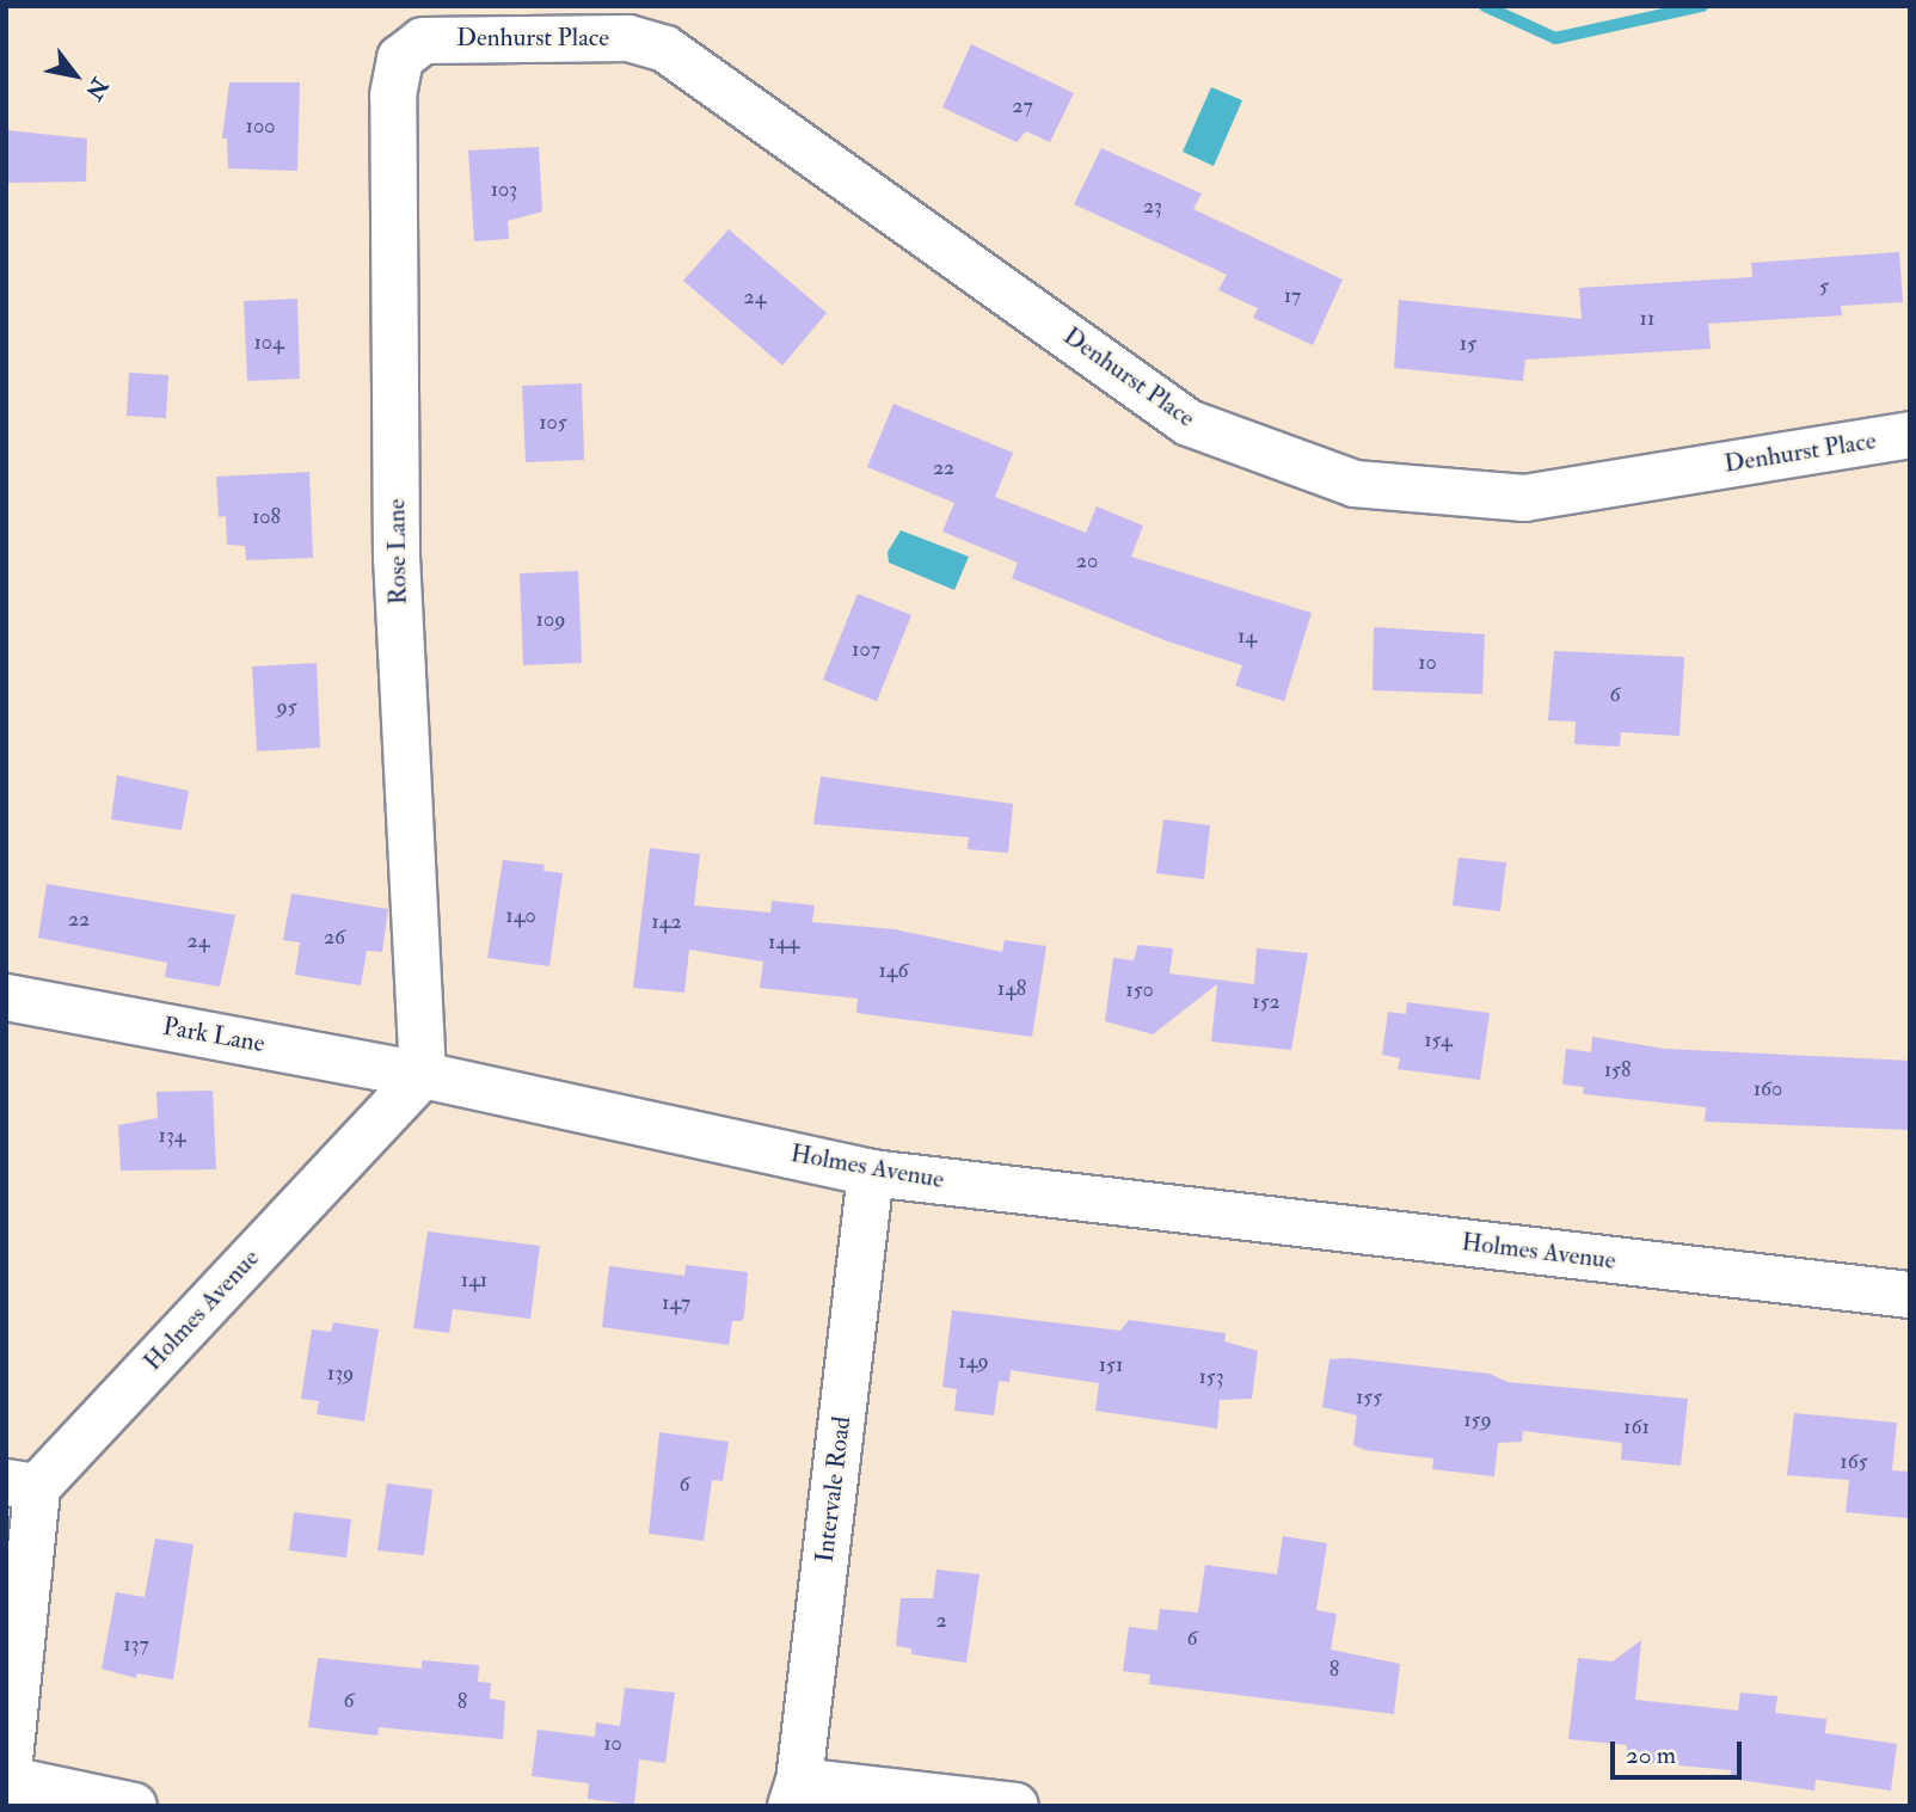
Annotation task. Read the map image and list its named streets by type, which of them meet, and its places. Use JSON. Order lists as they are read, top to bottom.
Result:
{
  "streets": {
    "street": [
      "Denhurst Place",
      "Rose Lane",
      "Park Lane",
      "Holmes Avenue",
      "Intervale Road"
    ]
  },
  "crossings": [
    ["Denhurst Place", "Rose Lane"],
    ["Rose Lane", "Park Lane"],
    ["Rose Lane", "Holmes Avenue"],
    ["Park Lane", "Holmes Avenue"],
    ["Holmes Avenue", "Intervale Road"]
  ],
  "house_numbers": [
    "27",
    "100",
    "103",
    "23",
    "5",
    "17",
    "24",
    "11",
    "104",
    "15",
    "105",
    "22",
    "108",
    "20",
    "109",
    "14",
    "107",
    "10",
    "6",
    "95",
    "140",
    "22",
    "142",
    "26",
    "24",
    "144",
    "146",
    "148",
    "150",
    "152",
    "154",
    "158",
    "160",
    "134",
    "141",
    "147",
    "149",
    "151",
    "139",
    "153",
    "155",
    "159",
    "161",
    "165",
    "6",
    "2",
    "6",
    "137",
    "8",
    "6",
    "8",
    "10"
  ],
  "scale_bar": "20 m",
  "north": "bottom right"
}
